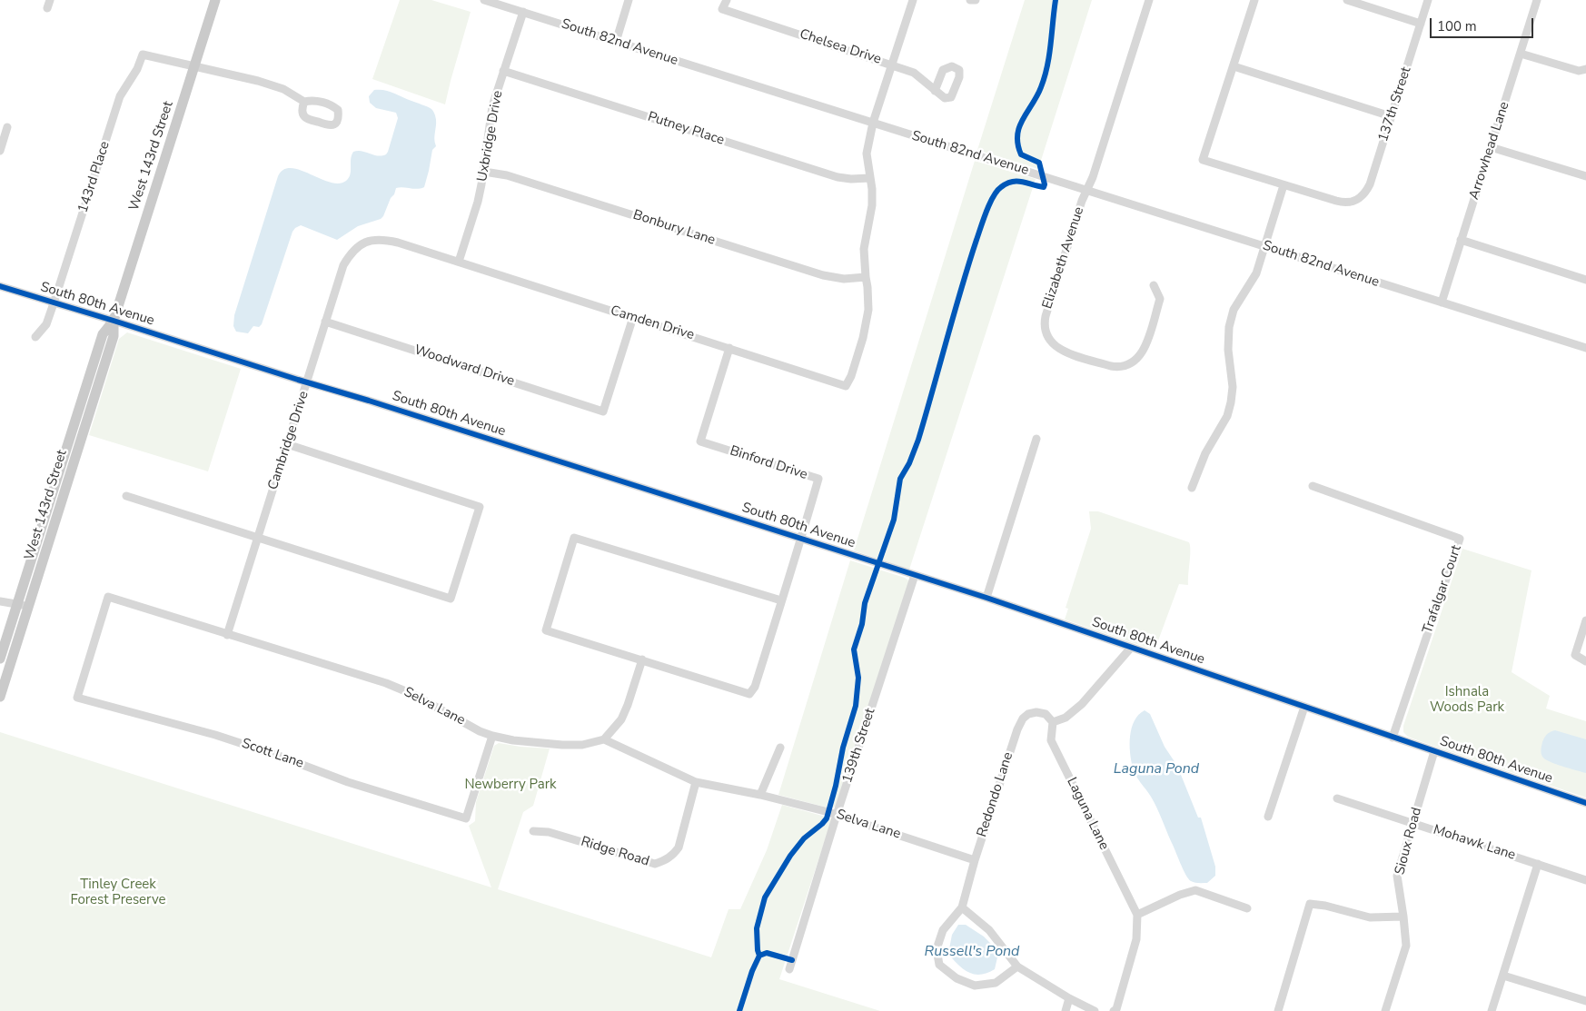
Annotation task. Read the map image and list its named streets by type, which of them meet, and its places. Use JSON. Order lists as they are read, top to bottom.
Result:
{
  "streets": {
    "main road": ["West 143rd Street"],
    "street": [
      "South 82nd Avenue",
      "Chelsea Drive",
      "137th Street",
      "Putney Place",
      "Uxbridge Drive",
      "Arrowhead Lane",
      "143rd Place",
      "Bonbury Lane",
      "Elizabeth Avenue",
      "South 80th Avenue",
      "Camden Drive",
      "Woodward Drive",
      "Cambridge Drive",
      "Binford Drive",
      "Trafalgar Court",
      "Selva Lane",
      "139th Street",
      "Scott Lane",
      "Redondo Lane",
      "Laguna Lane",
      "Sioux Road",
      "Mohawk Lane",
      "Ridge Road"
    ]
  },
  "crossings": [
    ["South 82nd Avenue", "Uxbridge Drive"],
    ["South 82nd Avenue", "Arrowhead Lane"],
    ["South 82nd Avenue", "Elizabeth Avenue"],
    ["Putney Place", "Uxbridge Drive"],
    ["Uxbridge Drive", "Bonbury Lane"],
    ["Uxbridge Drive", "Camden Drive"],
    ["Uxbridge Drive", "Cambridge Drive"],
    ["West 143rd Street", "143rd Place"],
    ["West 143rd Street", "South 80th Avenue"],
    ["143rd Place", "South 80th Avenue"],
    ["Bonbury Lane", "Camden Drive"],
    ["South 80th Avenue", "Cambridge Drive"],
    ["South 80th Avenue", "Binford Drive"],
    ["South 80th Avenue", "Trafalgar Court"],
    ["South 80th Avenue", "139th Street"],
    ["South 80th Avenue", "Sioux Road"],
    ["Camden Drive", "Woodward Drive"],
    ["Camden Drive", "Cambridge Drive"],
    ["Camden Drive", "Binford Drive"],
    ["Woodward Drive", "Cambridge Drive"],
    ["Cambridge Drive", "Selva Lane"],
    ["Selva Lane", "139th Street"],
    ["Selva Lane", "Scott Lane"],
    ["Selva Lane", "Redondo Lane"],
    ["Selva Lane", "Ridge Road"],
    ["Redondo Lane", "Laguna Lane"],
    ["Sioux Road", "Mohawk Lane"]
  ],
  "water": ["Laguna Pond", "Russell's Pond"],
  "parks": ["Ishnala Woods Park", "Newberry Park", "Tinley Creek Forest Preserve"],
  "scale_bar": "100 m"
}
